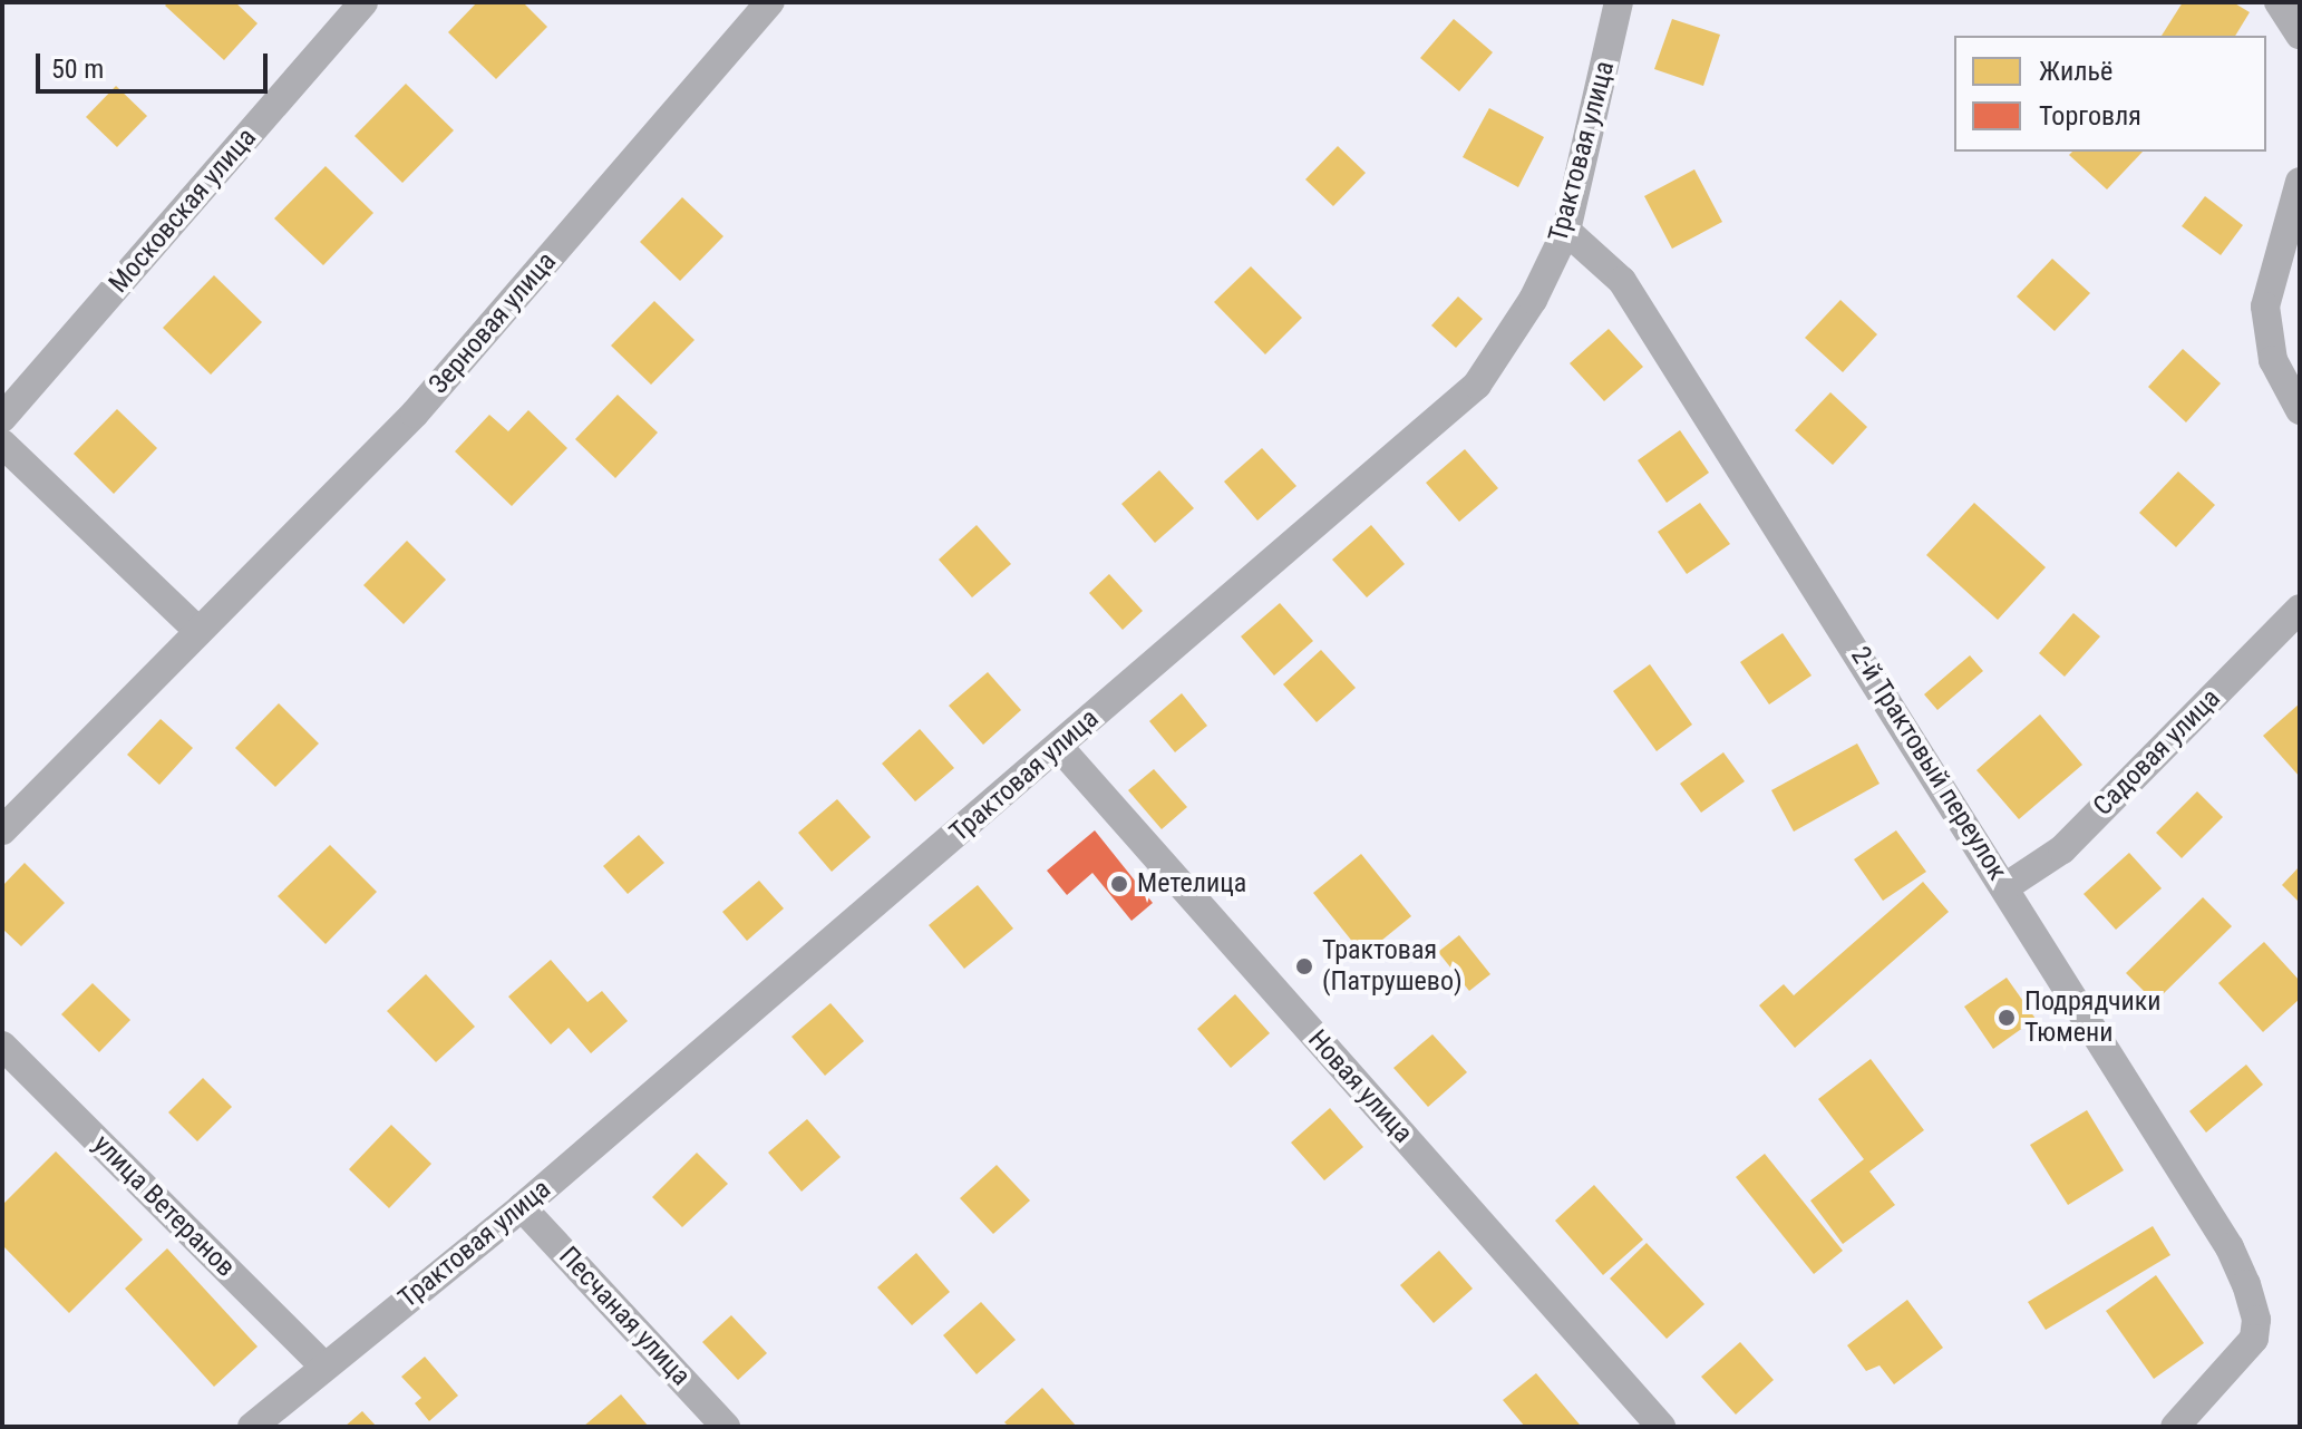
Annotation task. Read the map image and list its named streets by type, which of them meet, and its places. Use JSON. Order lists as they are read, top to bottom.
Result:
{
  "streets": {
    "street": [
      "Трактовая улица",
      "Московская улица",
      "Зерновая улица",
      "Садовая улица",
      "2-й Трактовый переулок",
      "Новая улица",
      "улица Ветеранов",
      "Песчаная улица"
    ]
  },
  "crossings": [
    ["Трактовая улица", "2-й Трактовый переулок"],
    ["Трактовая улица", "Новая улица"],
    ["Трактовая улица", "улица Ветеранов"],
    ["Трактовая улица", "Песчаная улица"],
    ["Садовая улица", "2-й Трактовый переулок"]
  ],
  "places": ["Метелица", "Трактовая (Патрушево)", "Подрядчики Тюмени"],
  "legend": ["Жильё", "Торговля"],
  "scale_bar": "50 m"
}
